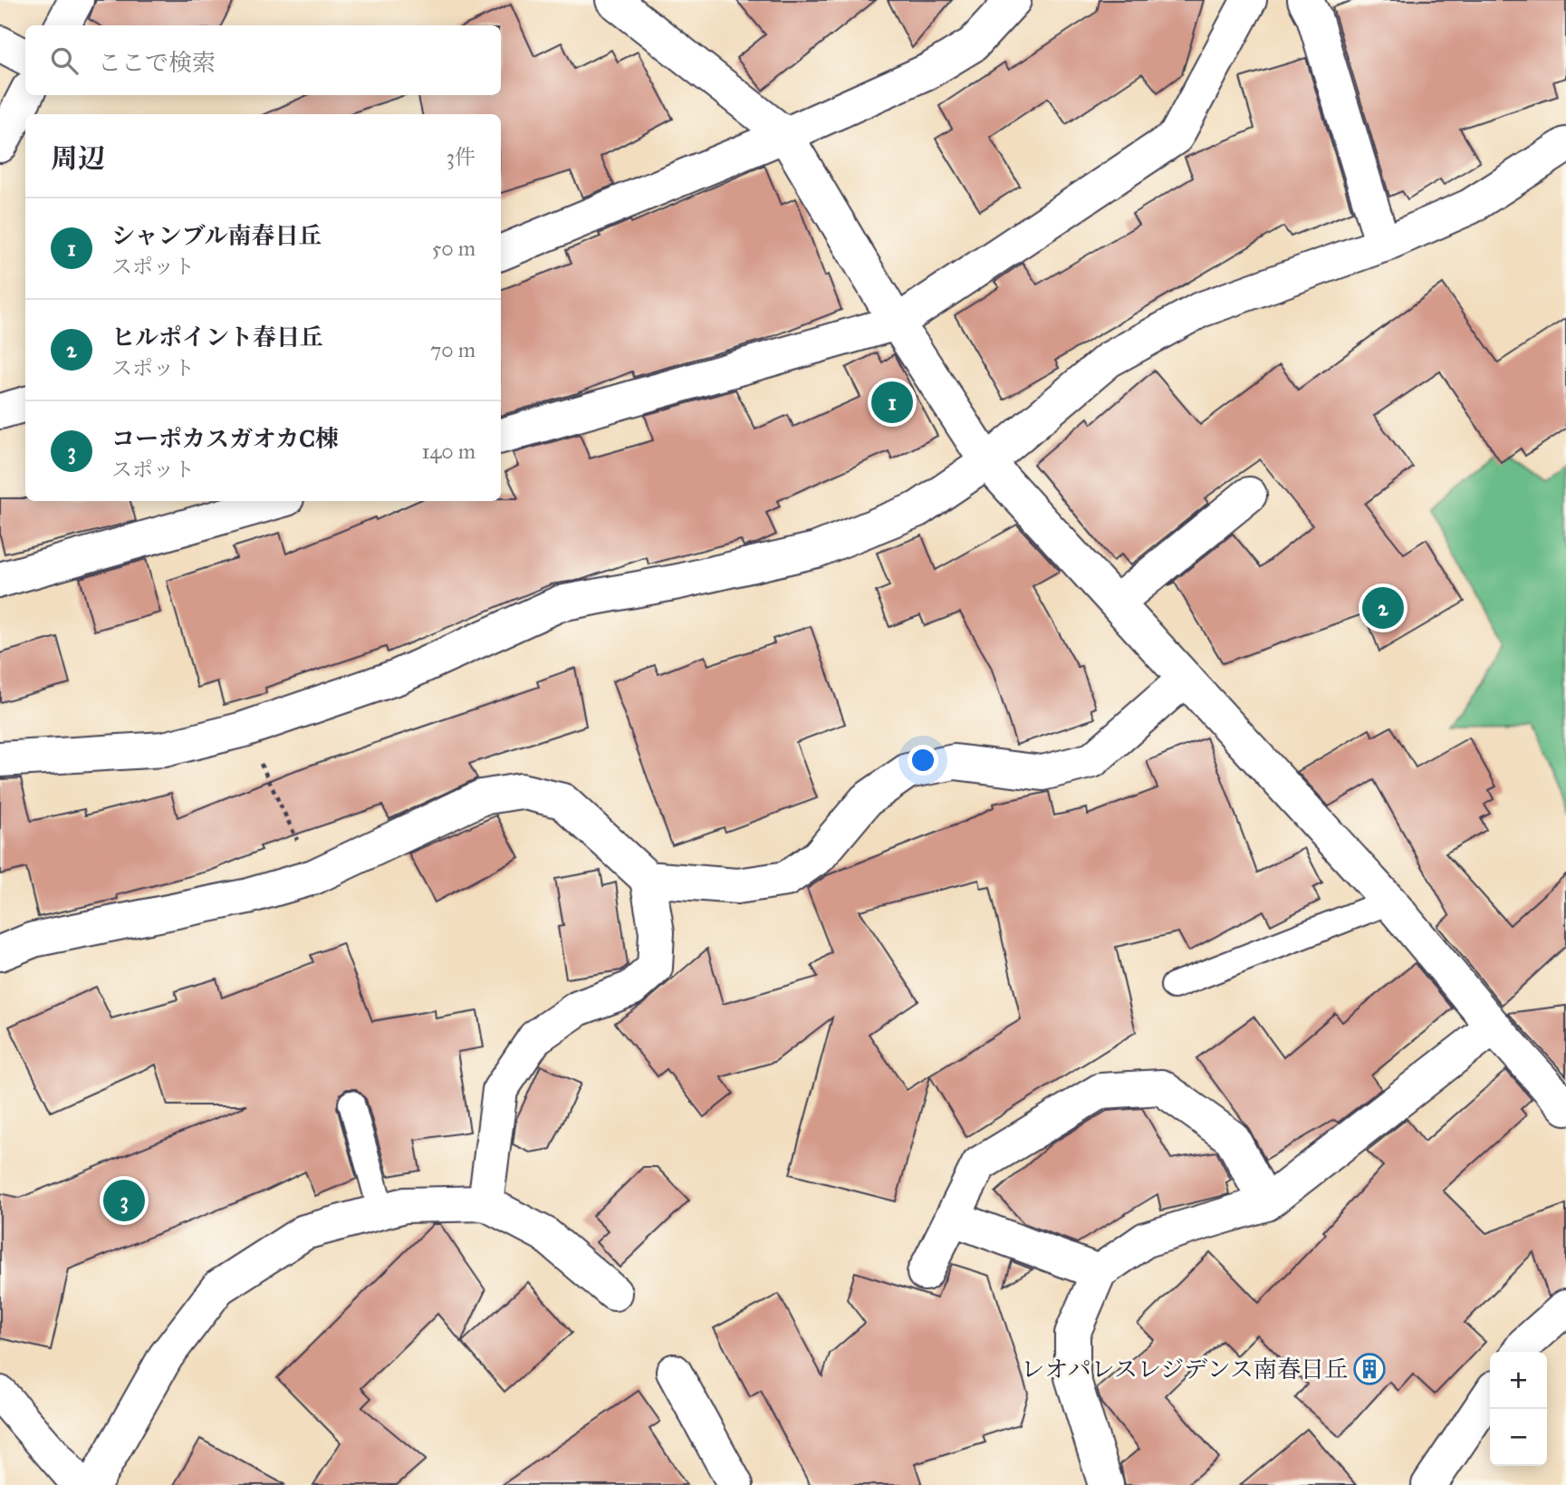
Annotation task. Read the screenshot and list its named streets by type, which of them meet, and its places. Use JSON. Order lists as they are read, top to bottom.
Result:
{
  "places": {
    "building": ["レオパレスレジデンス南春日丘"]
  },
  "page": {
    "search": "ここで検索",
    "heading": ["周辺", "3件"],
    "list": [
      {
        "mark": "1",
        "name": "シャンブル南春日丘",
        "note": "スポット",
        "value": "50 m"
      },
      {
        "mark": "2",
        "name": "ヒルポイント春日丘",
        "note": "スポット",
        "value": "70 m"
      },
      {
        "mark": "3",
        "name": "コーポカスガオカC棟",
        "note": "スポット",
        "value": "140 m"
      }
    ],
    "pins": ["1", "2", "3"],
    "map_buttons": ["+", "−"]
  }
}
